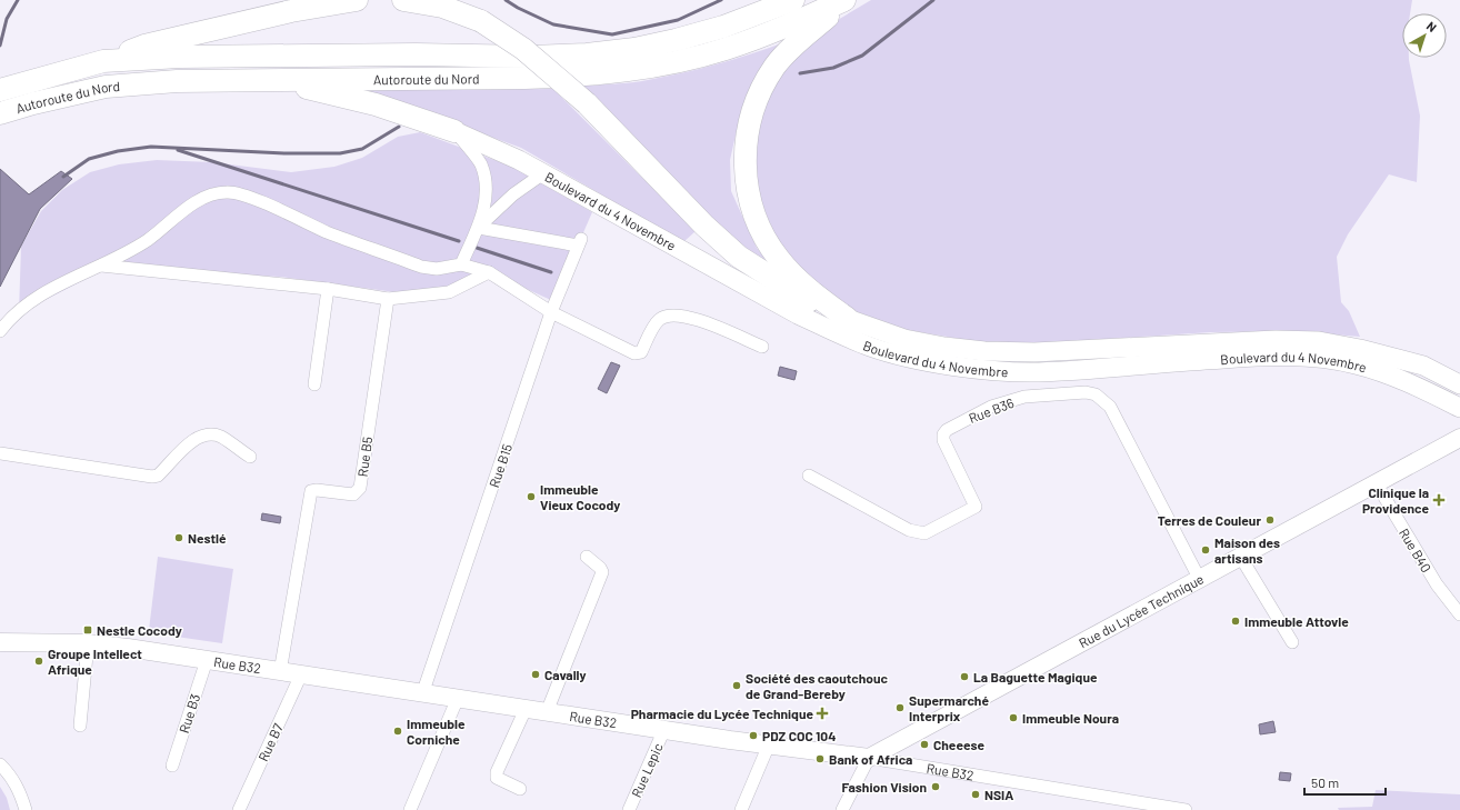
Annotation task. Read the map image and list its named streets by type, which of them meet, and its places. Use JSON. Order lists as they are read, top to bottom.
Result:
{
  "streets": {
    "highway": ["Autoroute du Nord"],
    "main road": ["Boulevard du 4 Novembre"],
    "street": [
      "Rue B36",
      "Rue B5",
      "Rue B15",
      "Rue B40",
      "Rue du Lycée Technique",
      "Rue B32",
      "Rue B3",
      "Rue B7",
      "Rue Lepic"
    ]
  },
  "crossings": [
    ["Rue B36", "Rue du Lycée Technique"],
    ["Rue B5", "Rue B32"],
    ["Rue B15", "Rue B32"],
    ["Rue B40", "Rue du Lycée Technique"],
    ["Rue du Lycée Technique", "Rue B32"],
    ["Rue B32", "Rue B3"],
    ["Rue B32", "Rue B7"],
    ["Rue B32", "Rue Lepic"]
  ],
  "places": {
    "other": [
      "Immeuble Vieux Cocody",
      "Terres de Couleur",
      "Nestlé",
      "Maison des artisans",
      "Immeuble Attovle",
      "Groupe Intellect Afrique",
      "Cavally",
      "La Baguette Magique",
      "Société des caoutchouc de Grand-Bereby",
      "Supermarché Interprix",
      "Immeuble Noura",
      "Immeuble Corniche",
      "PDZ COC 104",
      "Cheeese",
      "Bank of Africa",
      "Fashion Vision",
      "NSIA"
    ],
    "health": ["Clinique la Providence", "Pharmacie du Lycée Technique"],
    "transit": ["Nestle Cocody"]
  },
  "scale_bar": "50 m",
  "north": "top right"
}
